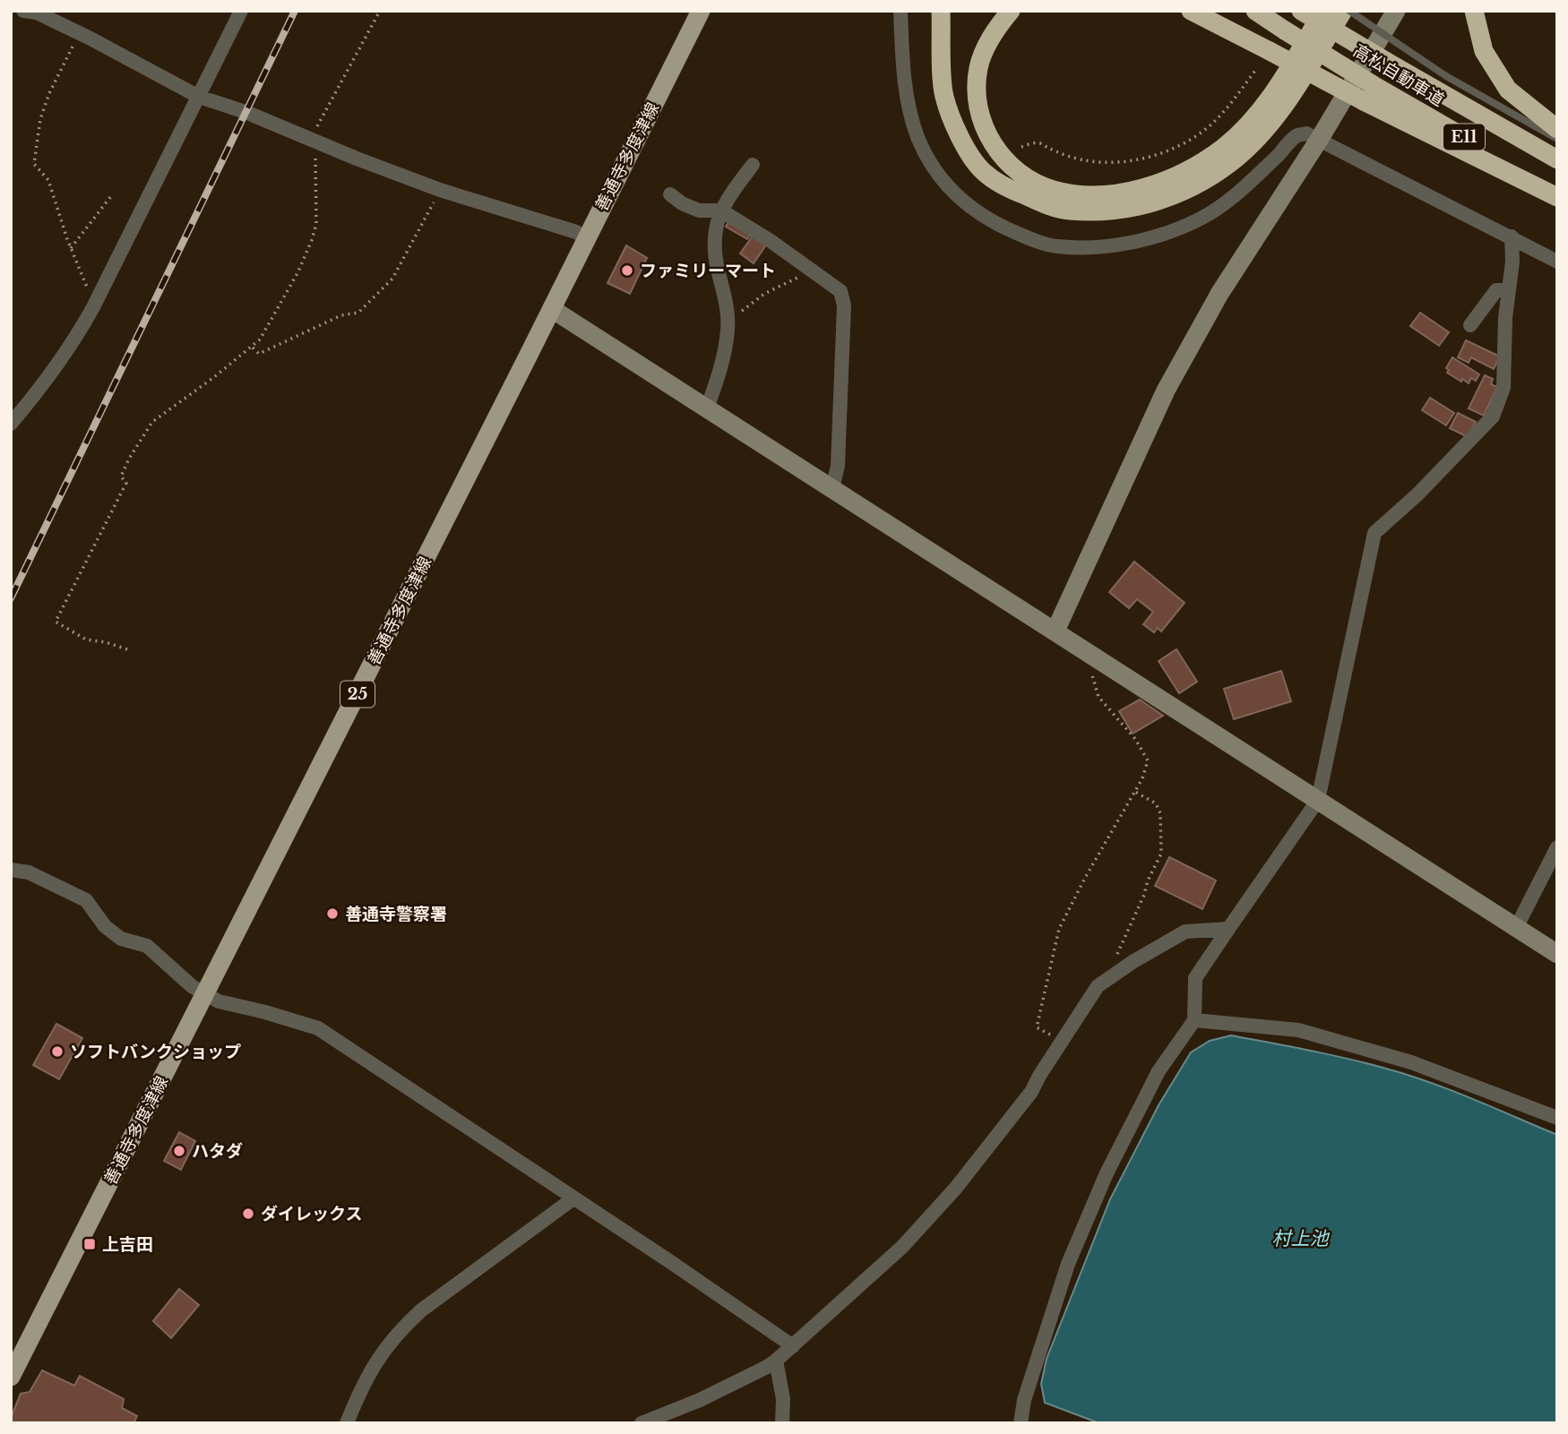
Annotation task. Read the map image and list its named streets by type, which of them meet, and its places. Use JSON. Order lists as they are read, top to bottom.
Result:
{
  "streets": {
    "highway": ["高松自動車道", "E11"],
    "main road": ["善通寺多度津線", "25"]
  },
  "water": ["村上池"],
  "places": {
    "other": [
      "ファミリーマート",
      "善通寺警察署",
      "ソフトバンクショップ",
      "ハタダ",
      "ダイレックス"
    ],
    "transit": ["上吉田"]
  }
}
